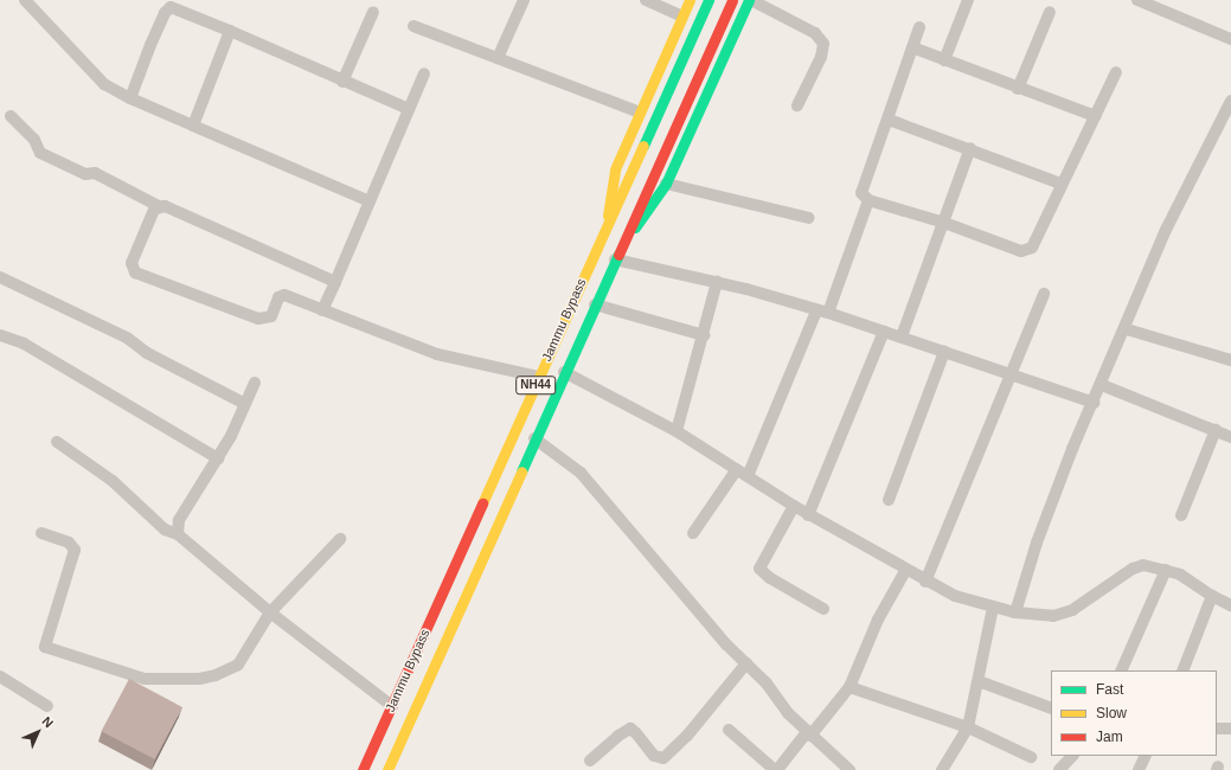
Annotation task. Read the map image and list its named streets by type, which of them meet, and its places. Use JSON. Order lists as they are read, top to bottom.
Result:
{
  "streets": {
    "main road": ["Jammu Bypass", "NH44"]
  },
  "legend": ["Fast", "Slow", "Jam"],
  "north": "top right"
}
